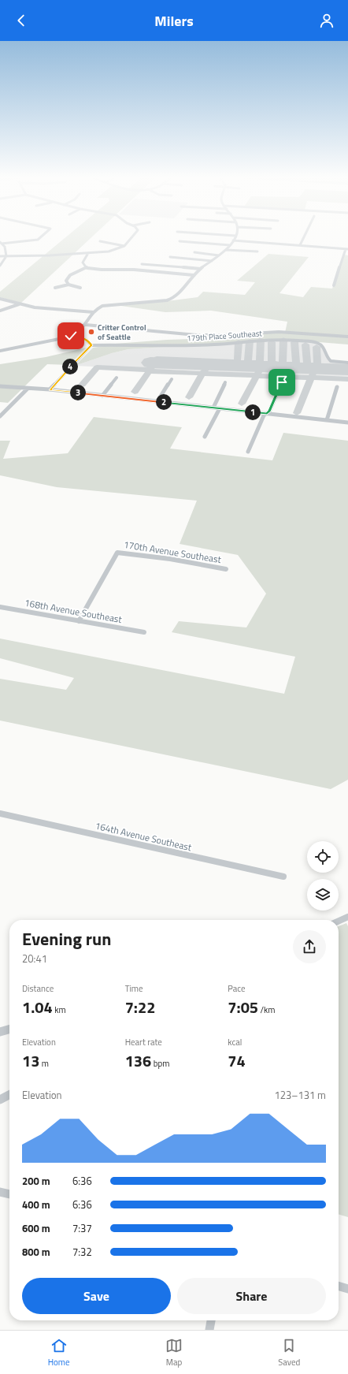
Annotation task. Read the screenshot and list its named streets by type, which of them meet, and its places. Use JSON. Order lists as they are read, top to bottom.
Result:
{
  "streets": {
    "street": [
      "179th Place Southeast",
      "170th Avenue Southeast",
      "168th Avenue Southeast",
      "164th Avenue Southeast"
    ]
  },
  "crossings": [
    ["170th Avenue Southeast", "168th Avenue Southeast"]
  ],
  "places": ["Critter Control of Seattle"],
  "page": {
    "header": "Milers",
    "pins": [
      "4",
      "3",
      "2",
      "1"
    ],
    "heading": ["Evening run", "20:41"],
    "stats": [
      ["Distance", "1.04 km"],
      ["Time", "7:22"],
      ["Pace", "7:05 /km"],
      ["Elevation", "13 m"],
      ["Heart rate", "136 bpm"],
      ["kcal", "74"]
    ],
    "chart": ["Elevation", "123–131 m"],
    "list": [
      {
        "name": "200 m",
        "note": "6:36"
      },
      {
        "name": "400 m",
        "note": "6:36"
      },
      {
        "name": "600 m",
        "note": "7:37"
      },
      {
        "name": "800 m",
        "note": "7:32"
      }
    ],
    "buttons": ["Save", "Share"],
    "tabs": ["Home", "Map", "Saved"]
  }
}
